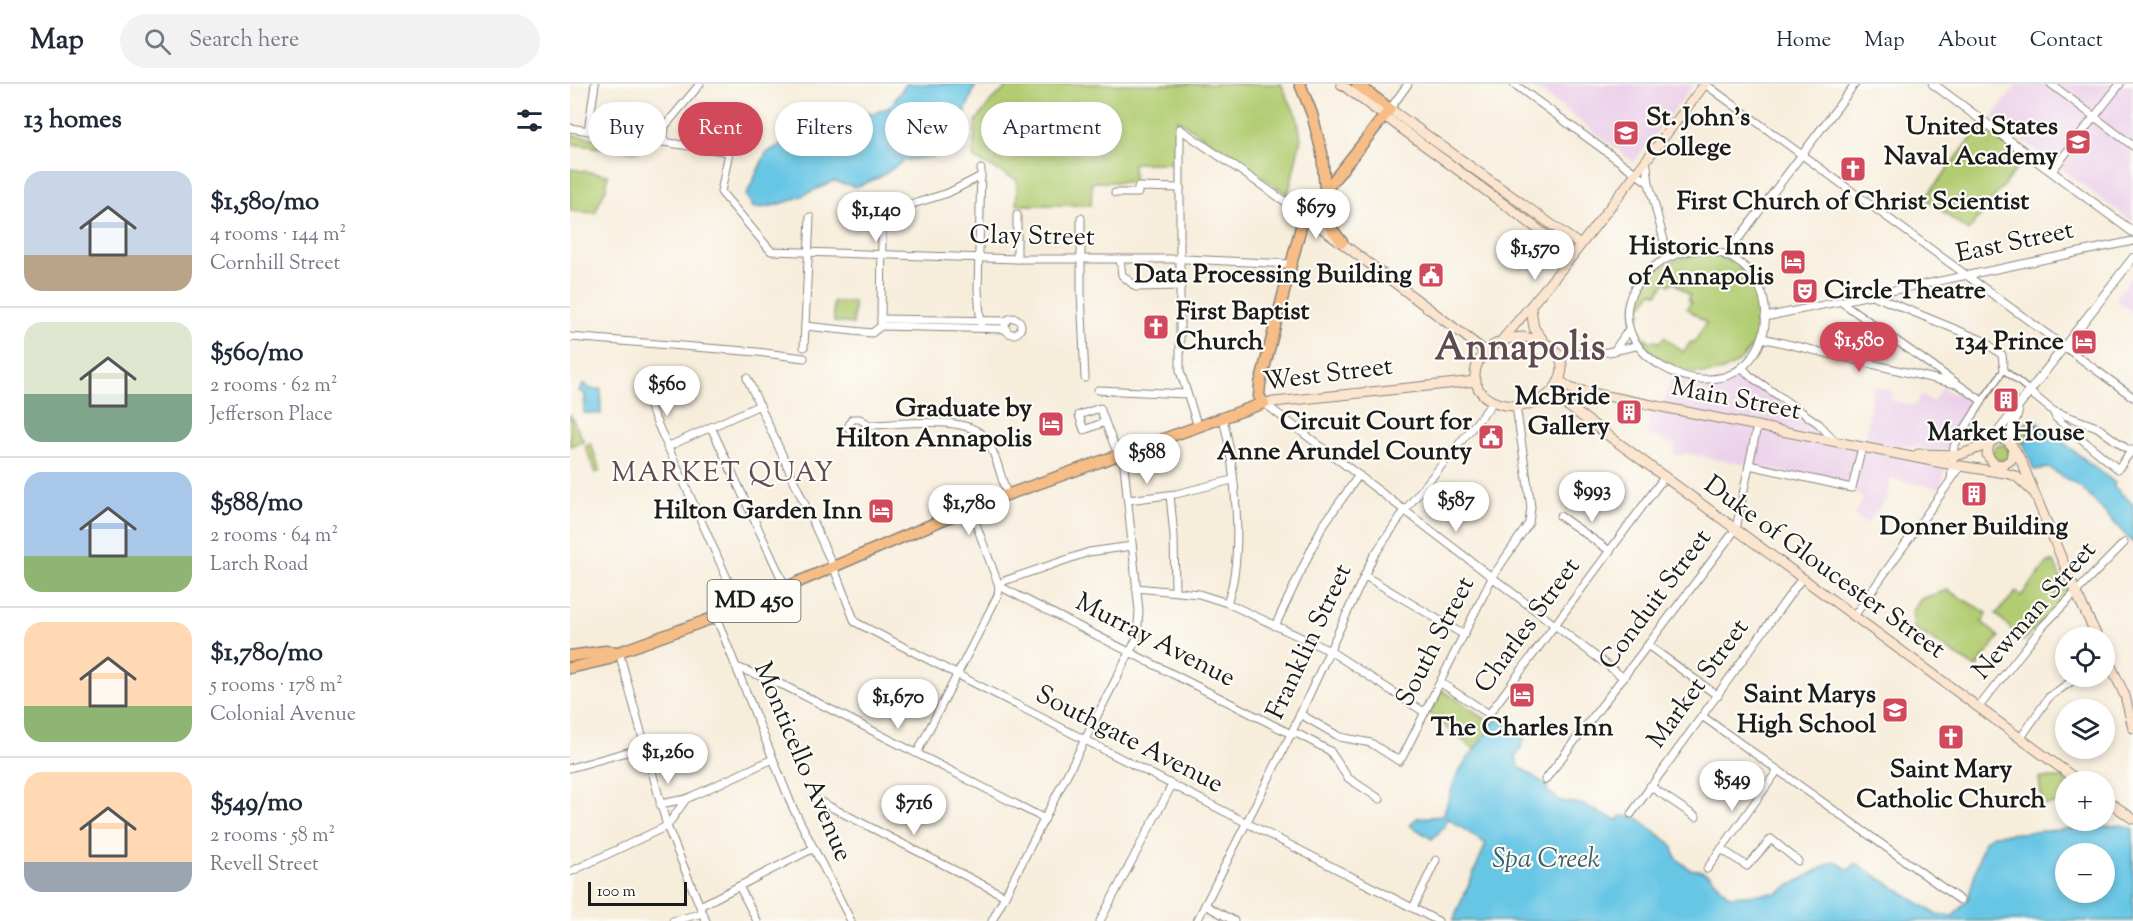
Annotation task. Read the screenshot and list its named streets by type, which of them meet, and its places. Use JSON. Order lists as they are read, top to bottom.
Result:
{
  "streets": {
    "main road": [
      "West Street",
      "Main Street",
      "Duke of Gloucester Street",
      "MD 450"
    ],
    "street": [
      "Clay Street",
      "East Street",
      "Conduit Street",
      "Newman Street",
      "Charles Street",
      "Murray Avenue",
      "Franklin Street",
      "South Street",
      "Market Street",
      "Southgate Avenue",
      "Monticello Avenue"
    ]
  },
  "crossings": [
    ["West Street", "Main Street"],
    ["West Street", "Duke of Gloucester Street"],
    ["West Street", "Franklin Street"],
    ["West Street", "South Street"],
    ["West Street", "Southgate Avenue"],
    ["West Street", "Monticello Avenue"],
    ["Main Street", "Duke of Gloucester Street"],
    ["Main Street", "Conduit Street"],
    ["Main Street", "Franklin Street"],
    ["Main Street", "South Street"],
    ["Duke of Gloucester Street", "Conduit Street"],
    ["Duke of Gloucester Street", "Newman Street"],
    ["Duke of Gloucester Street", "Charles Street"],
    ["Duke of Gloucester Street", "Franklin Street"],
    ["Duke of Gloucester Street", "South Street"],
    ["Duke of Gloucester Street", "Market Street"],
    ["Charles Street", "South Street"],
    ["Murray Avenue", "Franklin Street"],
    ["Franklin Street", "South Street"],
    ["Franklin Street", "Southgate Avenue"]
  ],
  "districts": ["Annapolis", "MARKET QUAY"],
  "water": ["Spa Creek"],
  "places": {
    "school or university": ["St. John's College", "United States Naval Academy", "Saint Marys High School"],
    "church": ["First Church of Christ Scientist", "First Baptist Church", "Saint Mary Catholic Church"],
    "hotel": [
      "Historic Inns of Annapolis",
      "134 Prince",
      "Graduate by Hilton Annapolis",
      "Hilton Garden Inn",
      "The Charles Inn"
    ],
    "public building": ["Data Processing Building", "Circuit Court for Anne Arundel County"],
    "theatre": ["Circle Theatre"],
    "building": ["Market House", "McBride Gallery", "Donner Building"]
  },
  "scale_bar": "100 m",
  "page": {
    "header": "Map",
    "search": "Search here",
    "nav": [
      "Home",
      "Map",
      "About",
      "Contact"
    ],
    "heading": "13 homes",
    "chip": [
      "Buy",
      "Rent",
      "Filters",
      "New",
      "Apartment"
    ],
    "list": [
      {
        "name": "$1,580/mo",
        "note": "4 rooms · 144 m² · Cornhill Street"
      },
      {
        "name": "$560/mo",
        "note": "2 rooms · 62 m² · Jefferson Place"
      },
      {
        "name": "$588/mo",
        "note": "2 rooms · 64 m² · Larch Road"
      },
      {
        "name": "$1,780/mo",
        "note": "5 rooms · 178 m² · Colonial Avenue"
      },
      {
        "name": "$549/mo",
        "note": "2 rooms · 58 m² · Revell Street"
      }
    ],
    "price": [
      "$679",
      "$1,140",
      "$1,570",
      "$1,580",
      "$560",
      "$588",
      "$993",
      "$587",
      "$1,780",
      "$1,670",
      "$1,260",
      "$549",
      "$716"
    ],
    "map_buttons": ["+", "−"],
    "scale": "100 m"
  }
}
